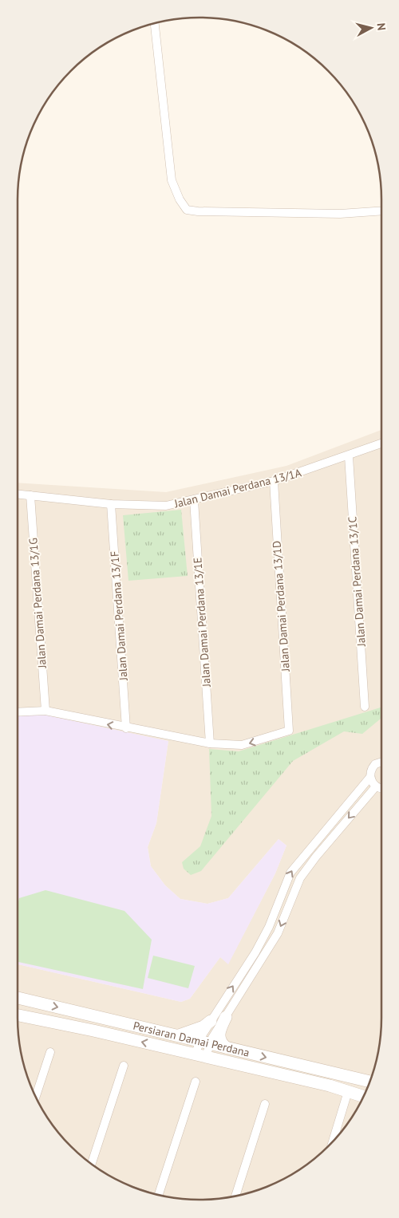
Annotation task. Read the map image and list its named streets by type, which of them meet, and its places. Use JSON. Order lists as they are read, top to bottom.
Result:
{
  "streets": {
    "main road": ["Persiaran Damai Perdana"],
    "street": [
      "Jalan Damai Perdana 13/1A",
      "Jalan Damai Perdana 13/1C",
      "Jalan Damai Perdana 13/1G",
      "Jalan Damai Perdana 13/1D",
      "Jalan Damai Perdana 13/1F",
      "Jalan Damai Perdana 13/1E"
    ]
  },
  "crossings": [
    ["Jalan Damai Perdana 13/1A", "Jalan Damai Perdana 13/1C"],
    ["Jalan Damai Perdana 13/1A", "Jalan Damai Perdana 13/1G"],
    ["Jalan Damai Perdana 13/1A", "Jalan Damai Perdana 13/1D"],
    ["Jalan Damai Perdana 13/1A", "Jalan Damai Perdana 13/1F"],
    ["Jalan Damai Perdana 13/1A", "Jalan Damai Perdana 13/1E"],
    ["Jalan Damai Perdana 13/1D", "Jalan Damai Perdana 13/1E"]
  ],
  "one_way": ["Jalan Damai Perdana 13/1D"],
  "north": "right"
}
